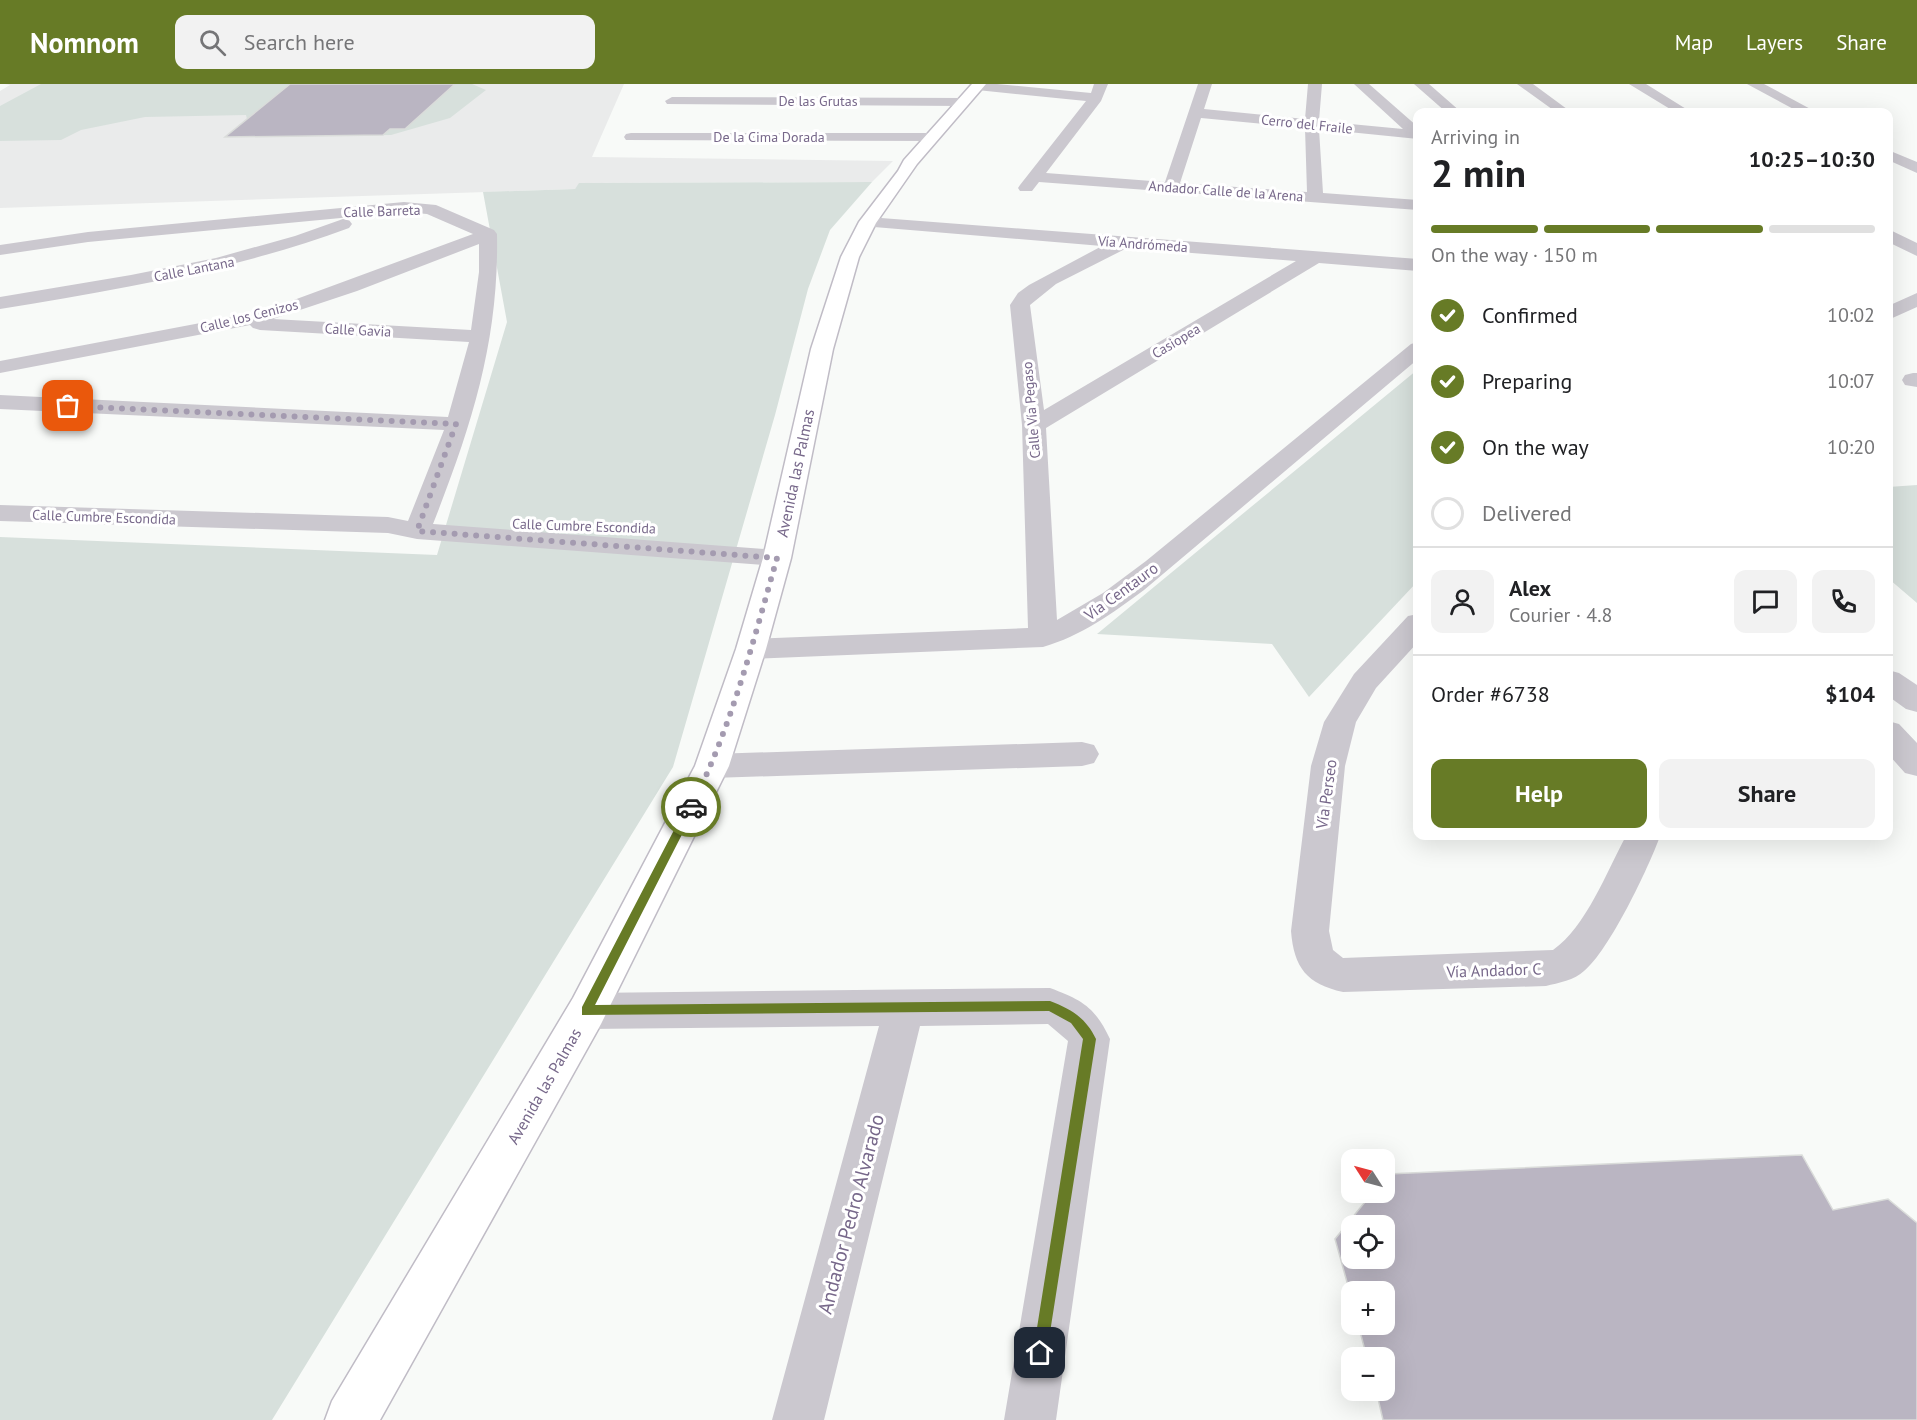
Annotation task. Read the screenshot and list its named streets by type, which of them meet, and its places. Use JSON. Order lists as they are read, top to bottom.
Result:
{
  "streets": {
    "street": [
      "De las Grutas",
      "Cerro del Fraile",
      "De la Cima Dorada",
      "Andador Calle de la Arena",
      "Calle Barreta",
      "Vía Andrómeda",
      "Calle Lantana",
      "Calle los Cenizos",
      "Calle Gavia",
      "Casiopea",
      "Calle Vía Pegaso",
      "Avenida las Palmas",
      "Calle Cumbre Escondida",
      "Vía Centauro",
      "Vía Perseo",
      "Vía Andador C",
      "Andador Pedro Alvarado"
    ]
  },
  "crossings": [
    ["De las Grutas", "Avenida las Palmas"],
    ["De la Cima Dorada", "Avenida las Palmas"],
    ["Calle Barreta", "Calle Lantana"],
    ["Calle Barreta", "Calle los Cenizos"],
    ["Vía Andrómeda", "Casiopea"],
    ["Vía Andrómeda", "Calle Vía Pegaso"],
    ["Vía Andrómeda", "Avenida las Palmas"],
    ["Calle los Cenizos", "Calle Gavia"],
    ["Casiopea", "Calle Vía Pegaso"],
    ["Calle Vía Pegaso", "Vía Centauro"],
    ["Avenida las Palmas", "Calle Cumbre Escondida"],
    ["Avenida las Palmas", "Vía Centauro"],
    ["Vía Perseo", "Vía Andador C"]
  ],
  "north": "top left",
  "page": {
    "header": "Nomnom",
    "search": "Search here",
    "nav": ["Map", "Layers", "Share"],
    "heading": ["2 min", "Arriving in", "10:25–10:30"],
    "panel": [
      "Alex",
      "Courier · 4.8",
      "Order #6738",
      "$104"
    ],
    "bar": "On the way · 150 m",
    "list": [
      ["Confirmed", "10:02"],
      ["Preparing", "10:07"],
      ["On the way", "10:20"],
      "Delivered"
    ],
    "buttons": ["Help", "Share"],
    "map_buttons": ["+", "−"]
  }
}
